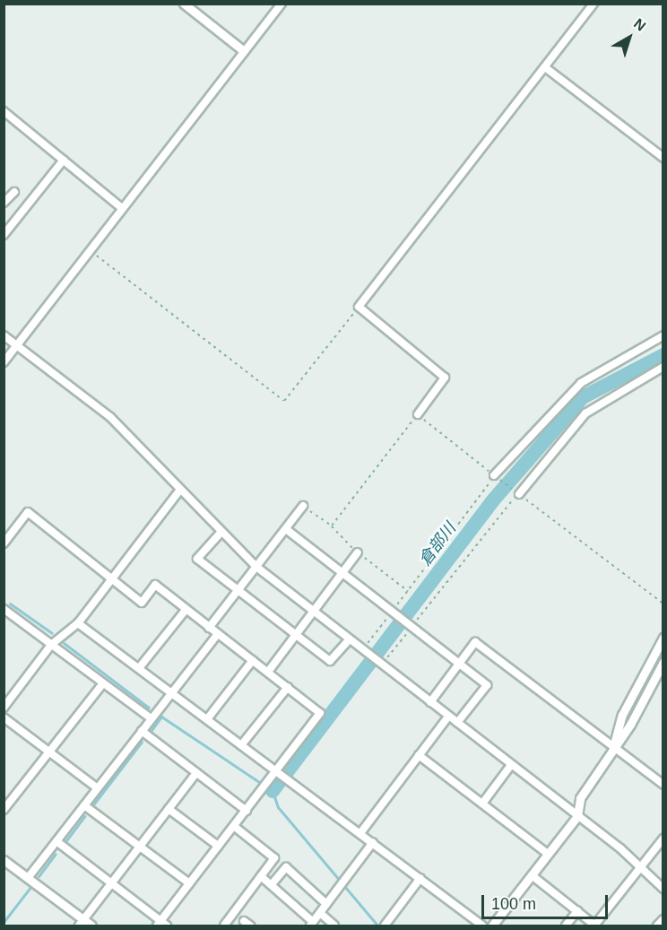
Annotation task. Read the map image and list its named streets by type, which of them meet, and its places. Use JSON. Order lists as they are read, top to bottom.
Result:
{
  "water": ["倉部川"],
  "scale_bar": "100 m",
  "north": "top right"
}
